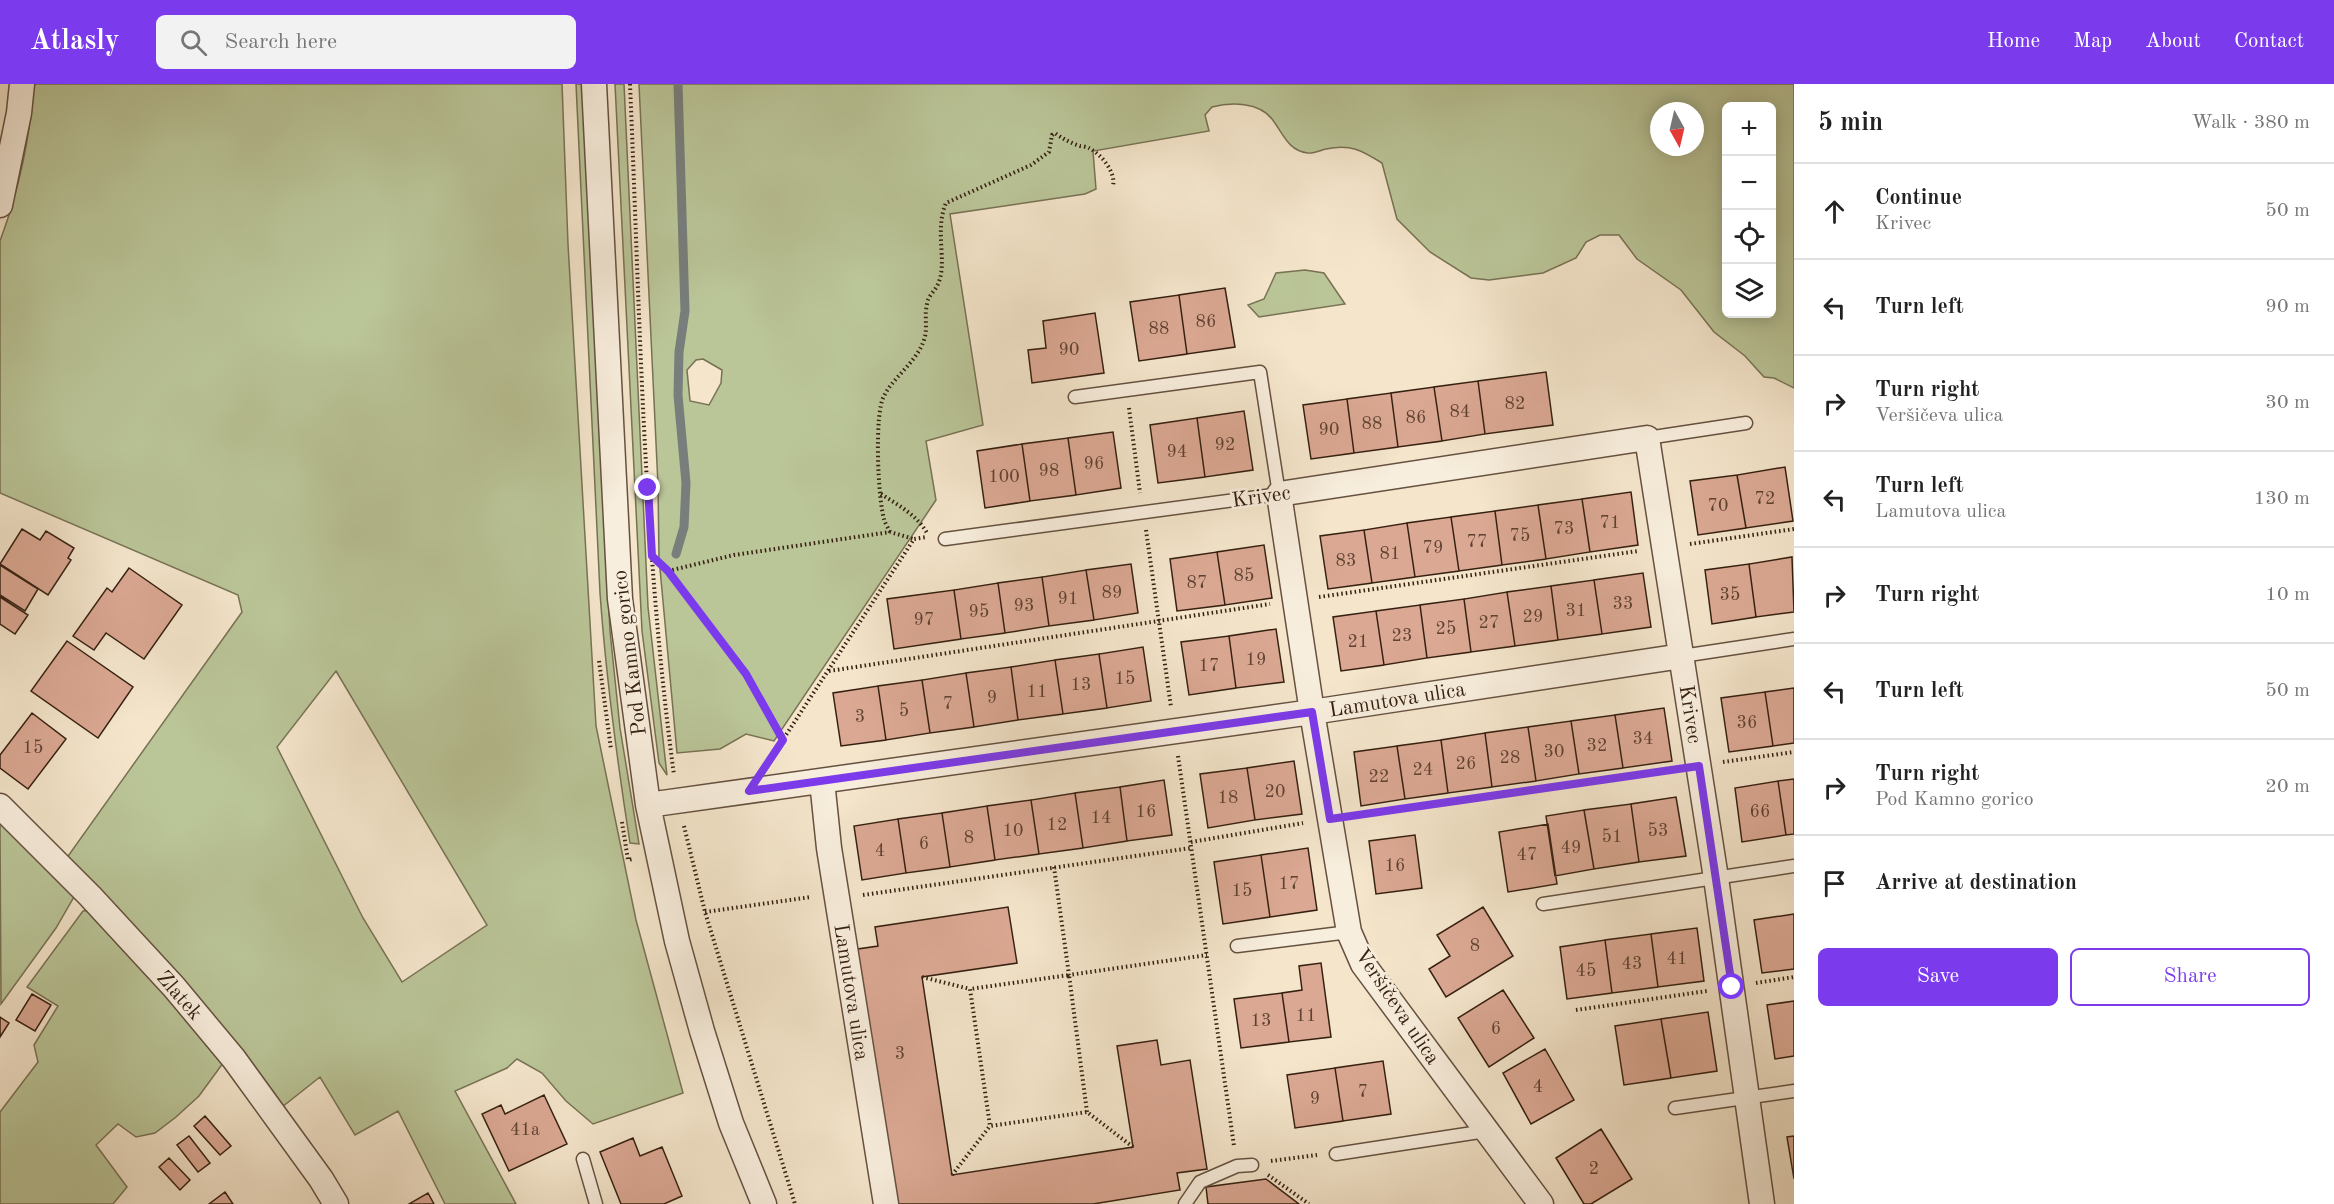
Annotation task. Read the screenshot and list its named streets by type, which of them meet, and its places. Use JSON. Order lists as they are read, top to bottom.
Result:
{
  "streets": {
    "street": [
      "Krivec",
      "Pod Kamno gorico",
      "Lamutova ulica",
      "Zlatek",
      "Veršičeva ulica"
    ]
  },
  "crossings": [
    ["Krivec", "Lamutova ulica"],
    ["Krivec", "Veršičeva ulica"],
    ["Pod Kamno gorico", "Lamutova ulica"],
    ["Lamutova ulica", "Veršičeva ulica"]
  ],
  "house_numbers": [
    "86",
    "88",
    "90",
    "82",
    "84",
    "86",
    "88",
    "90",
    "92",
    "94",
    "96",
    "98",
    "100",
    "72",
    "70",
    "71",
    "73",
    "75",
    "77",
    "79",
    "81",
    "83",
    "85",
    "87",
    "89",
    "35",
    "91",
    "33",
    "93",
    "31",
    "95",
    "29",
    "97",
    "27",
    "25",
    "23",
    "21",
    "19",
    "17",
    "15",
    "13",
    "11",
    "9",
    "7",
    "5",
    "3",
    "36",
    "34",
    "32",
    "15",
    "30",
    "28",
    "26",
    "24",
    "22",
    "20",
    "18",
    "16",
    "66",
    "14",
    "12",
    "10",
    "53",
    "51",
    "8",
    "6",
    "49",
    "4",
    "47",
    "16",
    "17",
    "15",
    "8",
    "41",
    "43",
    "45",
    "11",
    "13",
    "6",
    "3",
    "4",
    "7",
    "9",
    "41a",
    "2"
  ],
  "north": "bottom",
  "page": {
    "header": "Atlasly",
    "search": "Search here",
    "nav": [
      "Home",
      "Map",
      "About",
      "Contact"
    ],
    "heading": ["5 min", "Walk · 380 m"],
    "map_buttons": ["+", "−"],
    "list": [
      ["Continue", "Krivec", "50 m"],
      ["Turn left", "90 m"],
      ["Turn right", "Veršičeva ulica", "30 m"],
      ["Turn left", "Lamutova ulica", "130 m"],
      ["Turn right", "10 m"],
      ["Turn left", "50 m"],
      ["Turn right", "Pod Kamno gorico", "20 m"],
      "Arrive at destination"
    ],
    "buttons": ["Save", "Share"]
  }
}
